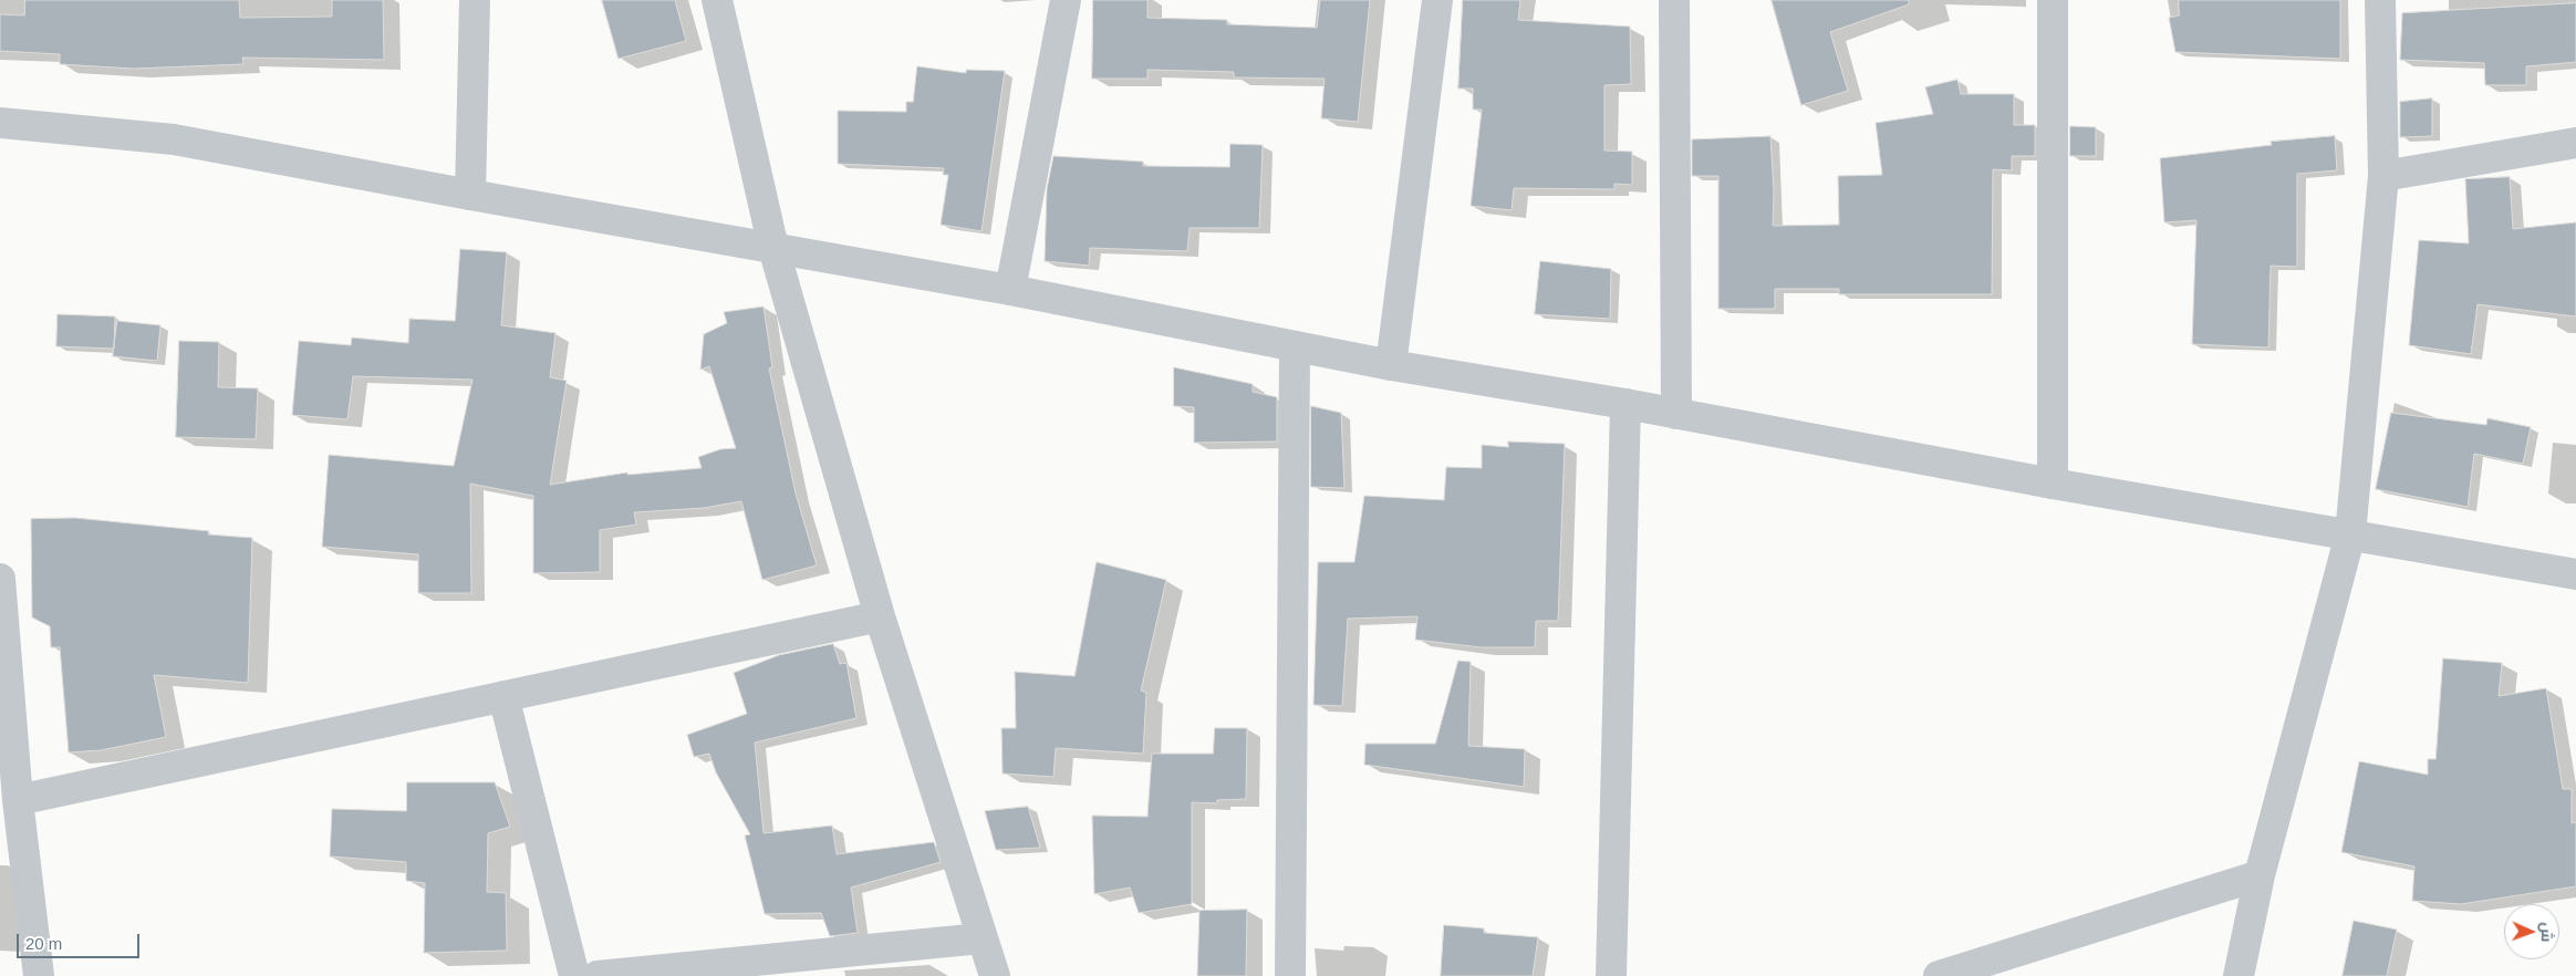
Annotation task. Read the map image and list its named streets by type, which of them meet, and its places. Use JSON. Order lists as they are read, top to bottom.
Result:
{
  "scale_bar": "20 m",
  "north": "right"
}
